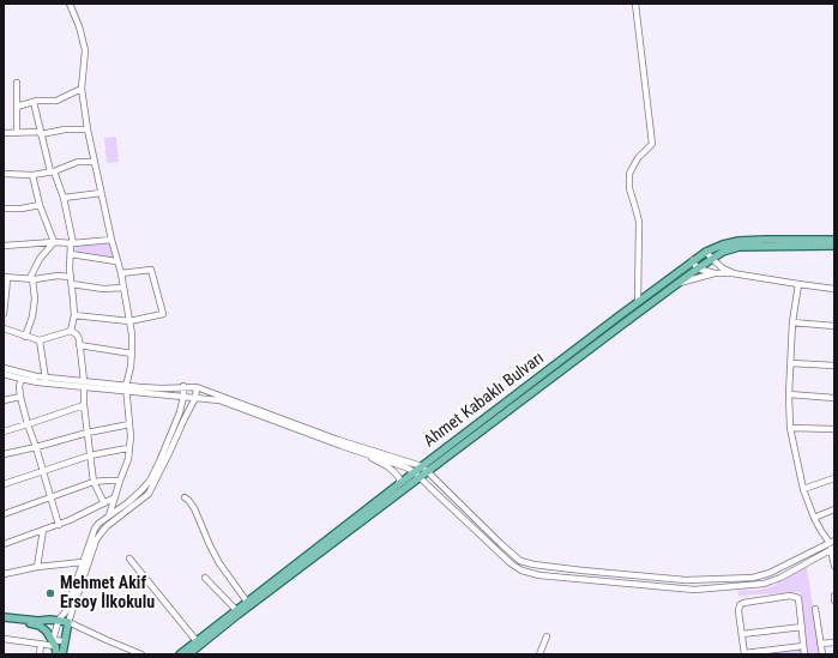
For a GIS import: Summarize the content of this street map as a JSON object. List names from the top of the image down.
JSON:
{
  "streets": {
    "main road": ["Ahmet Kabaklı Bulvarı"]
  },
  "places": ["Mehmet Akif Ersoy İlkokulu"]
}
